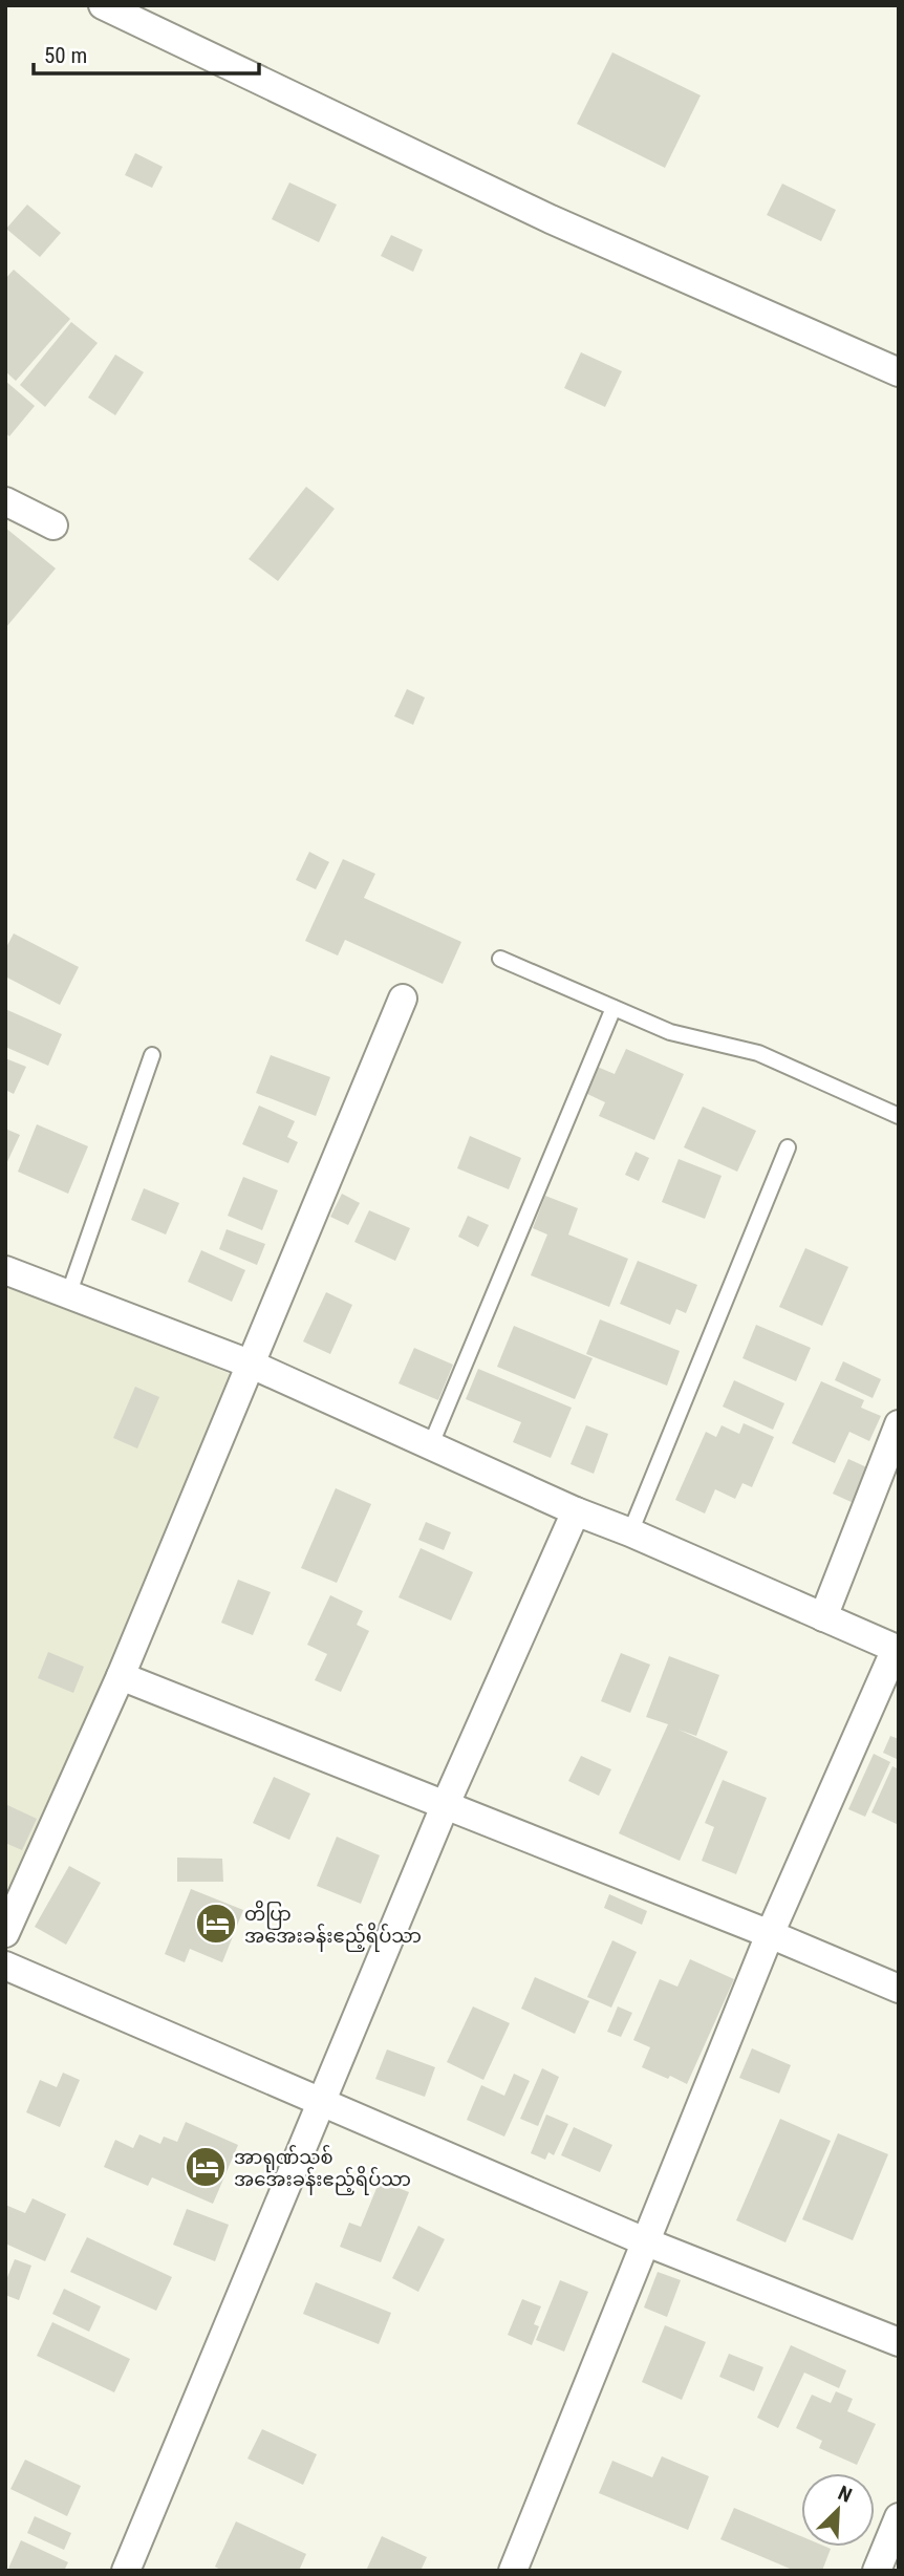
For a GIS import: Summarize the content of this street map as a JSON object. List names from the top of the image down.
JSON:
{
  "places": {
    "hotel": ["တိပြာ အအေးခန်းဧည့်ရိပ်သာ", "အာရုဏ်သစ် အအေးခန်းဧည့်ရိပ်သာ"]
  },
  "scale_bar": "50 m",
  "north": "top right"
}
